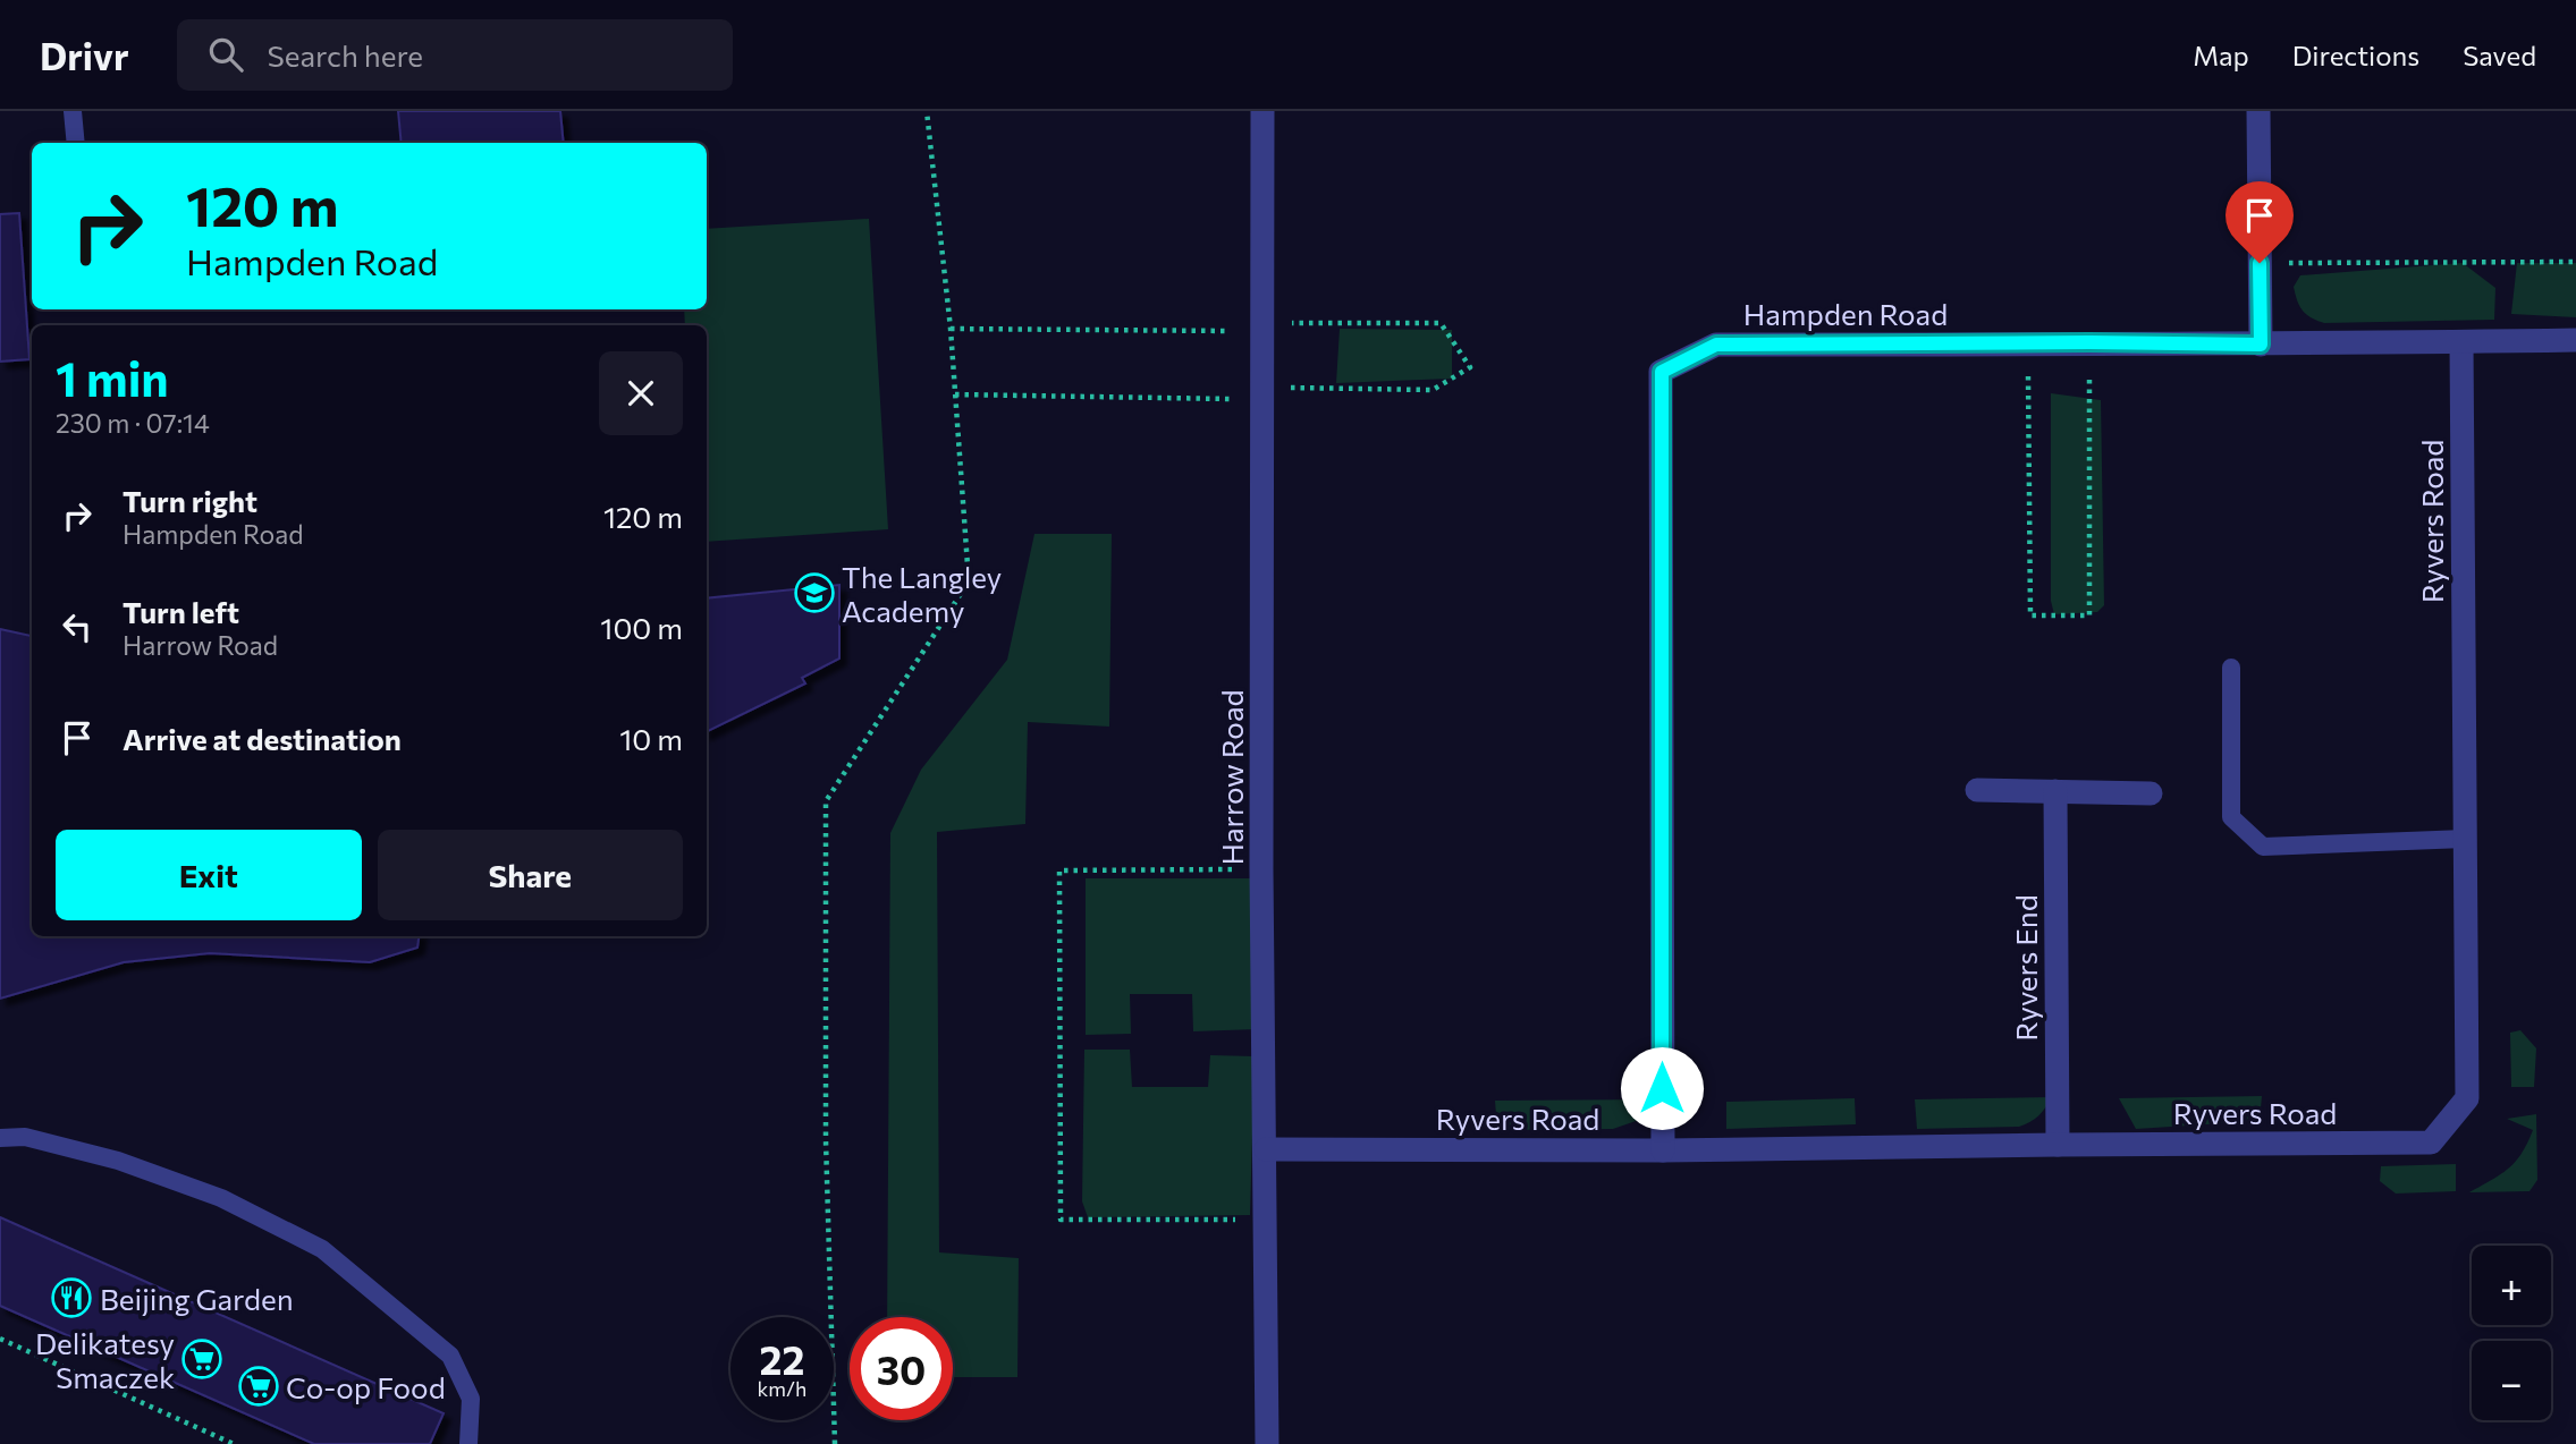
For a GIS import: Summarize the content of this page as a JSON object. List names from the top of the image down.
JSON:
{
  "streets": {
    "street": [
      "Hampden Road",
      "Ryvers Road",
      "Harrow Road",
      "Ryvers End"
    ]
  },
  "crossings": [
    ["Hampden Road", "Ryvers Road"],
    ["Ryvers Road", "Harrow Road"],
    ["Ryvers Road", "Ryvers End"]
  ],
  "places": {
    "school or university": ["The Langley Academy"],
    "restaurant": ["Beijing Garden"],
    "supermarket": ["Delikatesy Smaczek", "Co-op Food"]
  },
  "page": {
    "header": "Drivr",
    "search": "Search here",
    "nav": ["Map", "Directions", "Saved"],
    "turn": ["120 m", "Hampden Road"],
    "heading": ["1 min", "230 m · 07:14"],
    "list": [
      {
        "name": "Turn right",
        "note": "Hampden Road",
        "value": "120 m"
      },
      {
        "name": "Turn left",
        "note": "Harrow Road",
        "value": "100 m"
      },
      {
        "name": "Arrive at destination",
        "value": "10 m"
      }
    ],
    "buttons": ["Exit", "Share"],
    "map_buttons": ["+", "−"],
    "speed": "22 km/h",
    "limit": "30"
  }
}
